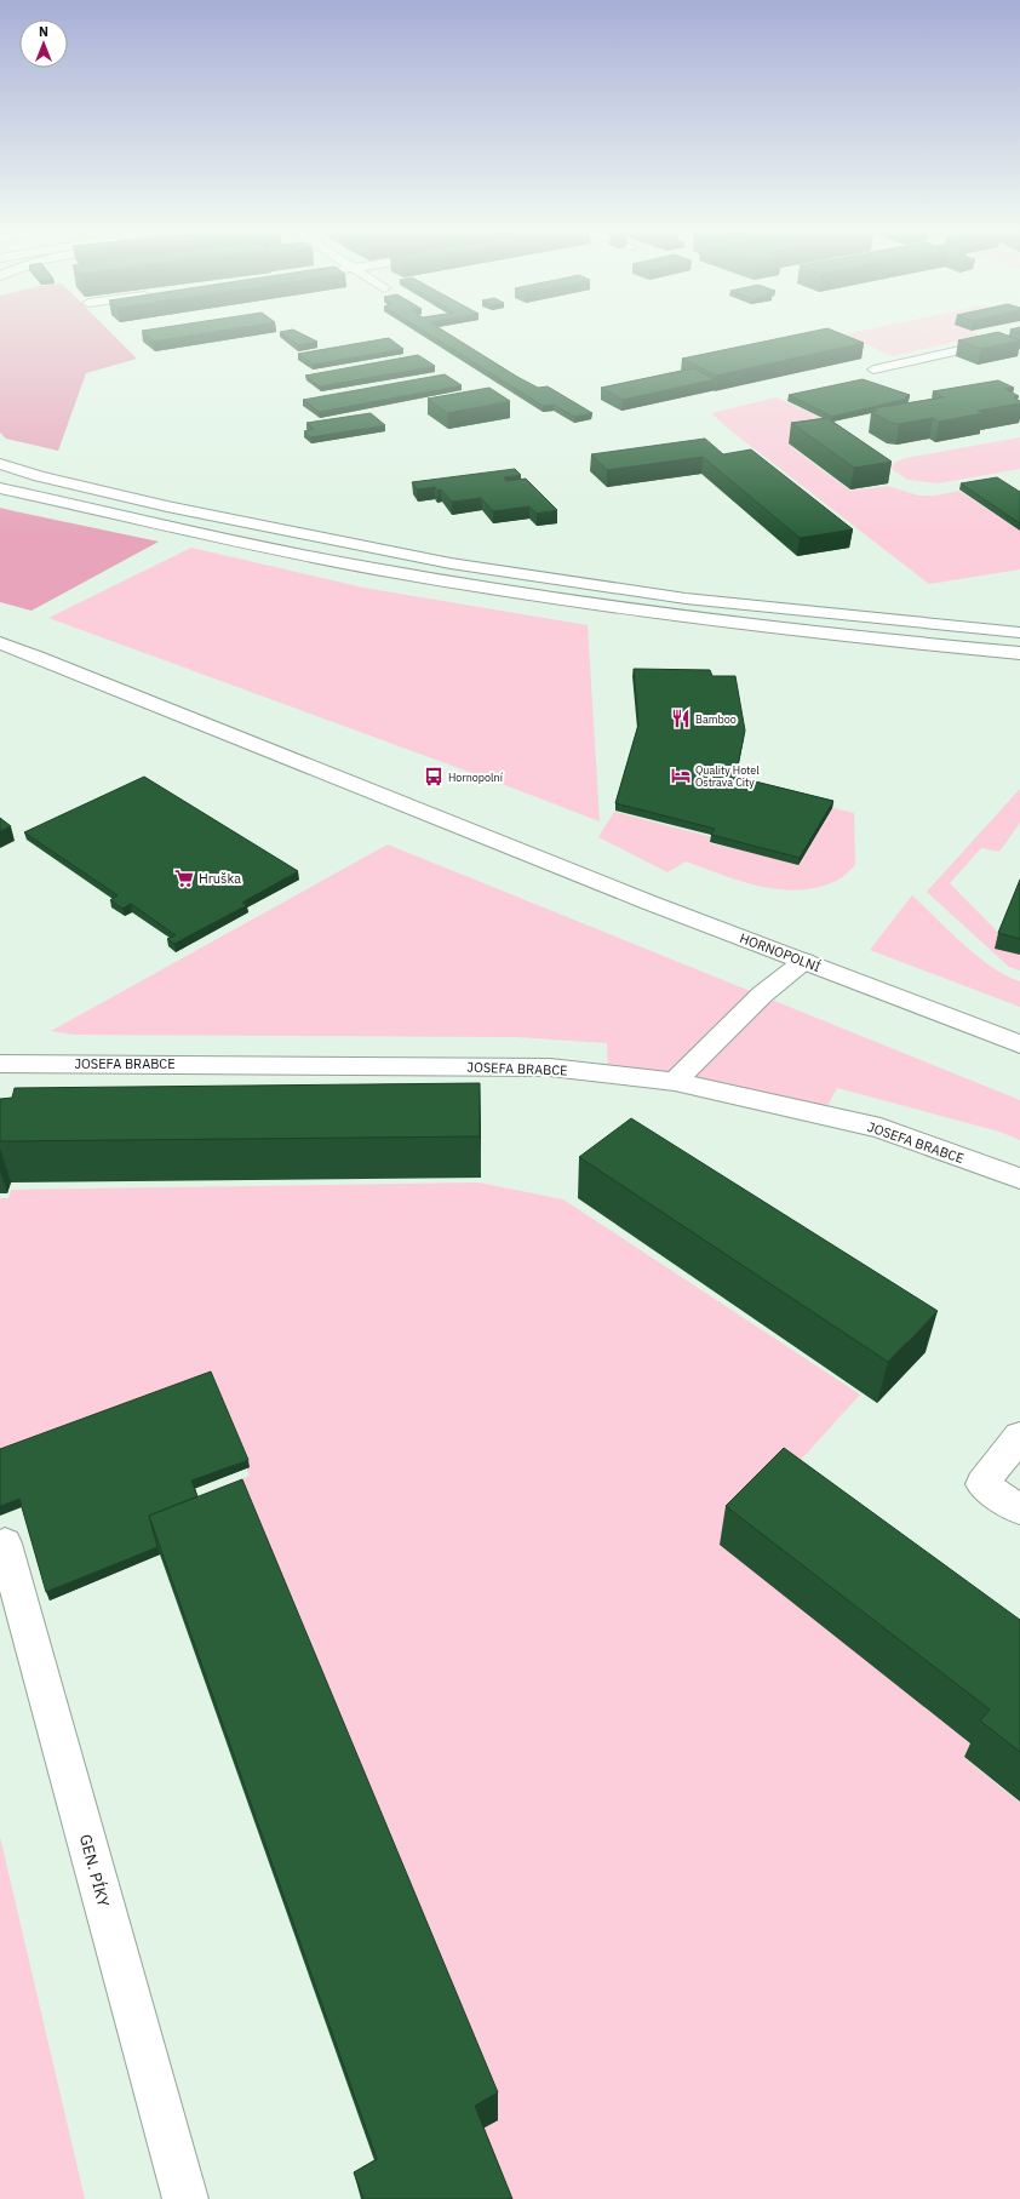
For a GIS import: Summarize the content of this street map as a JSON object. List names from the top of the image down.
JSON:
{
  "streets": {
    "main road": ["HORNOPOLNÍ", "JOSEFA BRABCE", "GEN. PÍKY"]
  },
  "places": {
    "restaurant": ["Bamboo"],
    "hotel": ["Quality Hotel Ostrava City"],
    "bus stop": ["Hornopolní"],
    "supermarket": ["Hruška"]
  },
  "north": "top"
}
